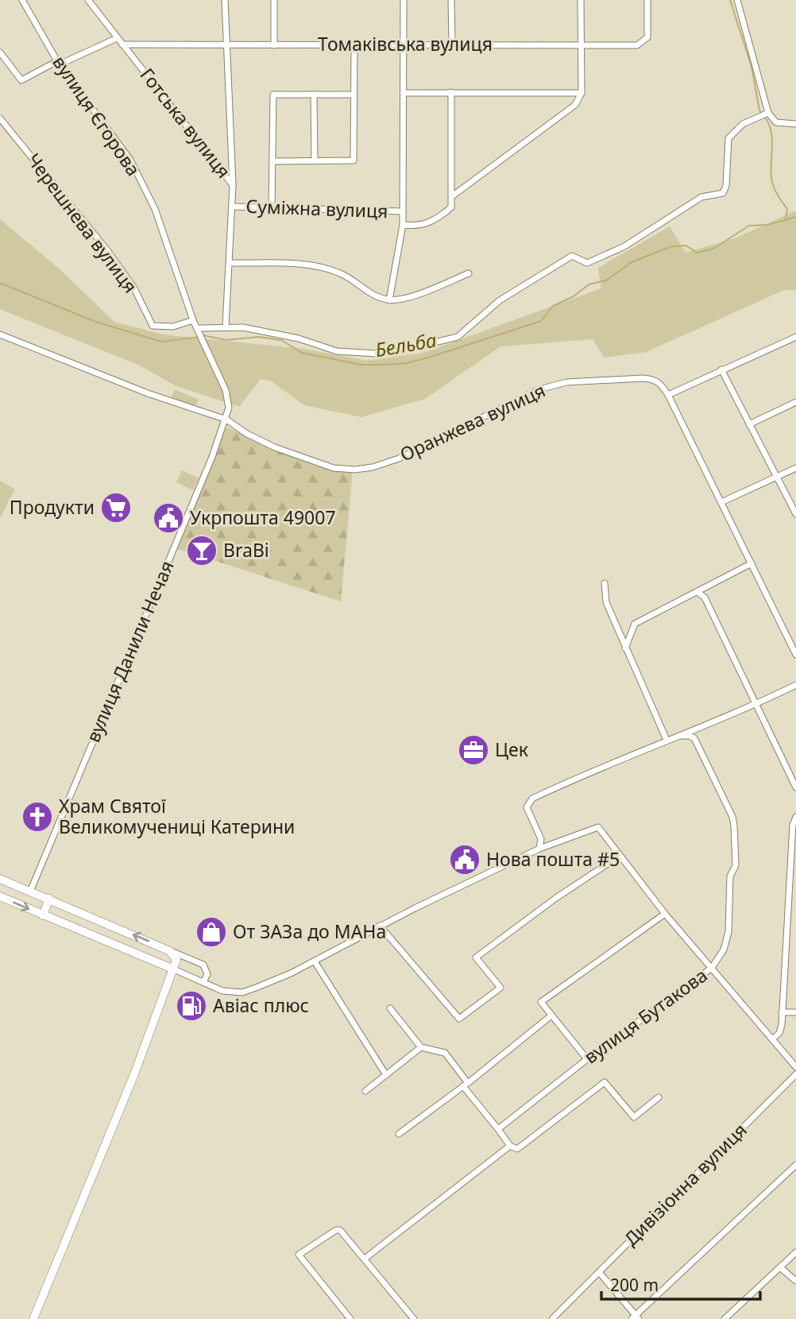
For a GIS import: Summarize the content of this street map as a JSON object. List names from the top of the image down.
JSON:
{
  "streets": {
    "street": [
      "Томаківська вулиця",
      "вулиця Єгорова",
      "Готська вулиця",
      "Суміжна вулиця",
      "Черешнева вулиця",
      "Оранжева вулиця",
      "вулиця Данили Нечая",
      "вулиця Бутакова",
      "Дивізіонна вулиця"
    ]
  },
  "crossings": [
    ["Томаківська вулиця", "Готська вулиця"],
    ["вулиця Єгорова", "Черешнева вулиця"],
    ["вулиця Єгорова", "Оранжева вулиця"],
    ["вулиця Єгорова", "вулиця Данили Нечая"],
    ["Готська вулиця", "Суміжна вулиця"],
    ["Оранжева вулиця", "вулиця Данили Нечая"]
  ],
  "water": ["Бельба"],
  "places": {
    "supermarket": ["Продукти"],
    "public building": ["Укрпошта 49007", "Нова пошта #5"],
    "bar": ["BraBi"],
    "office": ["Цек"],
    "church": ["Храм Святої Великомучениці Катерини"],
    "shop": ["От ЗАЗа до МАНа"],
    "fuel station": ["Авіас плюс"]
  },
  "scale_bar": "200 m"
}
